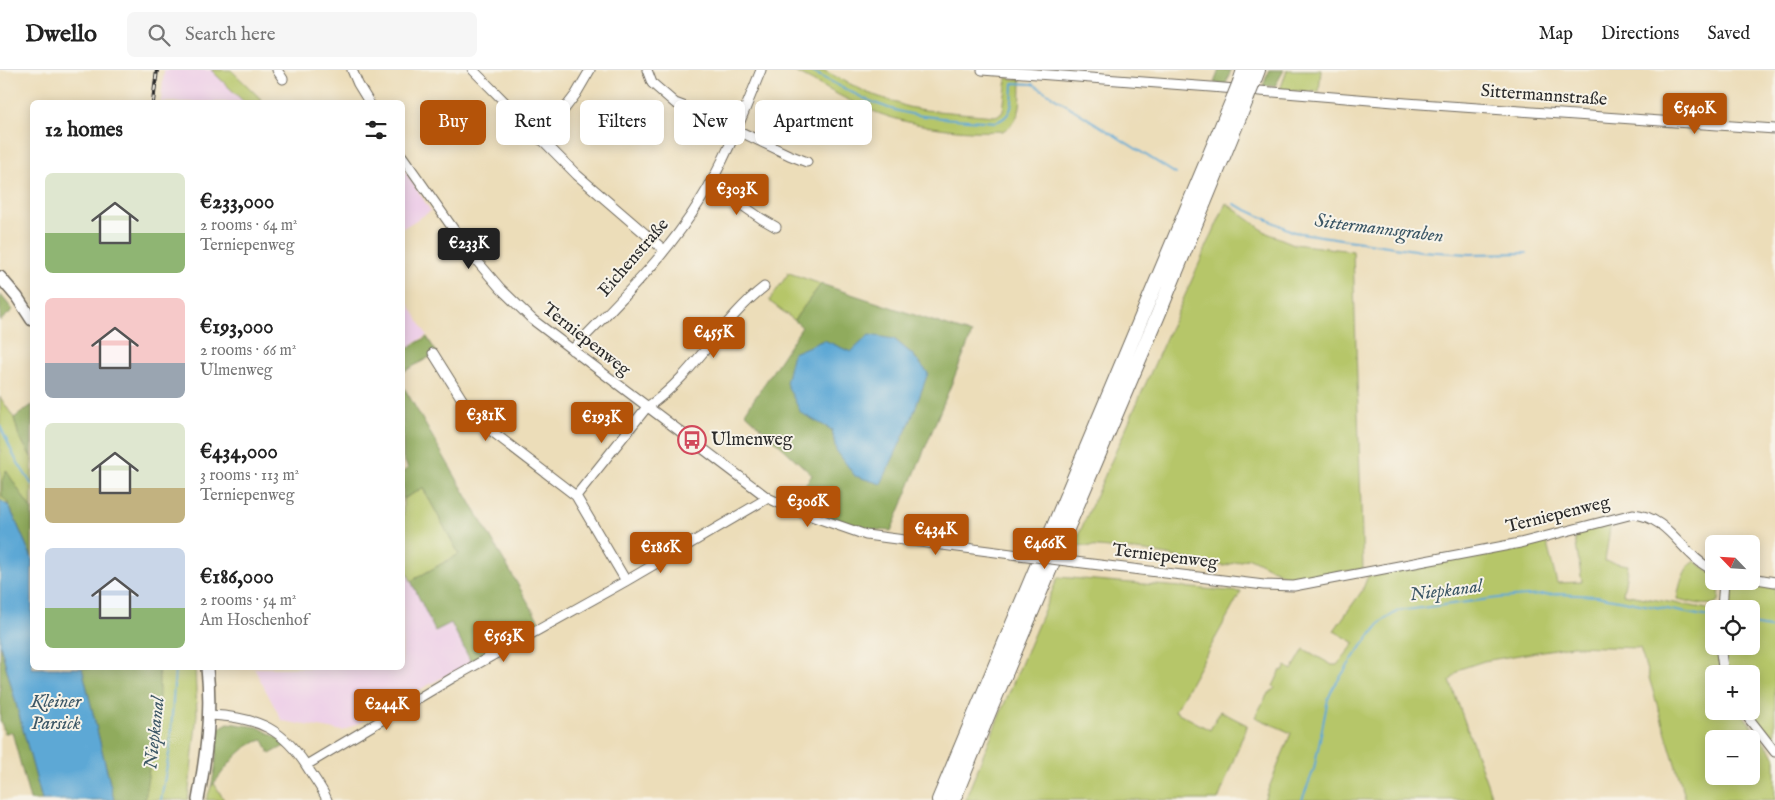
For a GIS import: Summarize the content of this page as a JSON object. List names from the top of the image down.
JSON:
{
  "streets": {
    "street": ["Sittermannstraße", "Eichenstraße", "Terniepenweg"]
  },
  "crossings": [
    ["Eichenstraße", "Terniepenweg"]
  ],
  "water": ["Sittermannsgraben", "Niepkanal", "Kleiner Parsick"],
  "places": {
    "bus stop": ["Ulmenweg"]
  },
  "north": "top left",
  "page": {
    "header": "Dwello",
    "search": "Search here",
    "nav": ["Map", "Directions", "Saved"],
    "price": [
      "€540K",
      "€303K",
      "€233K",
      "€455K",
      "€381K",
      "€193K",
      "€306K",
      "€434K",
      "€466K",
      "€186K",
      "€563K",
      "€244K"
    ],
    "chip": [
      "Buy",
      "Rent",
      "Filters",
      "New",
      "Apartment"
    ],
    "heading": "12 homes",
    "list": [
      {
        "name": "€233,000",
        "note": "2 rooms · 64 m² · Terniepenweg"
      },
      {
        "name": "€193,000",
        "note": "2 rooms · 66 m² · Ulmenweg"
      },
      {
        "name": "€434,000",
        "note": "3 rooms · 113 m² · Terniepenweg"
      },
      {
        "name": "€186,000",
        "note": "2 rooms · 54 m² · Am Hoschenhof"
      }
    ],
    "map_buttons": ["+", "−"]
  }
}
